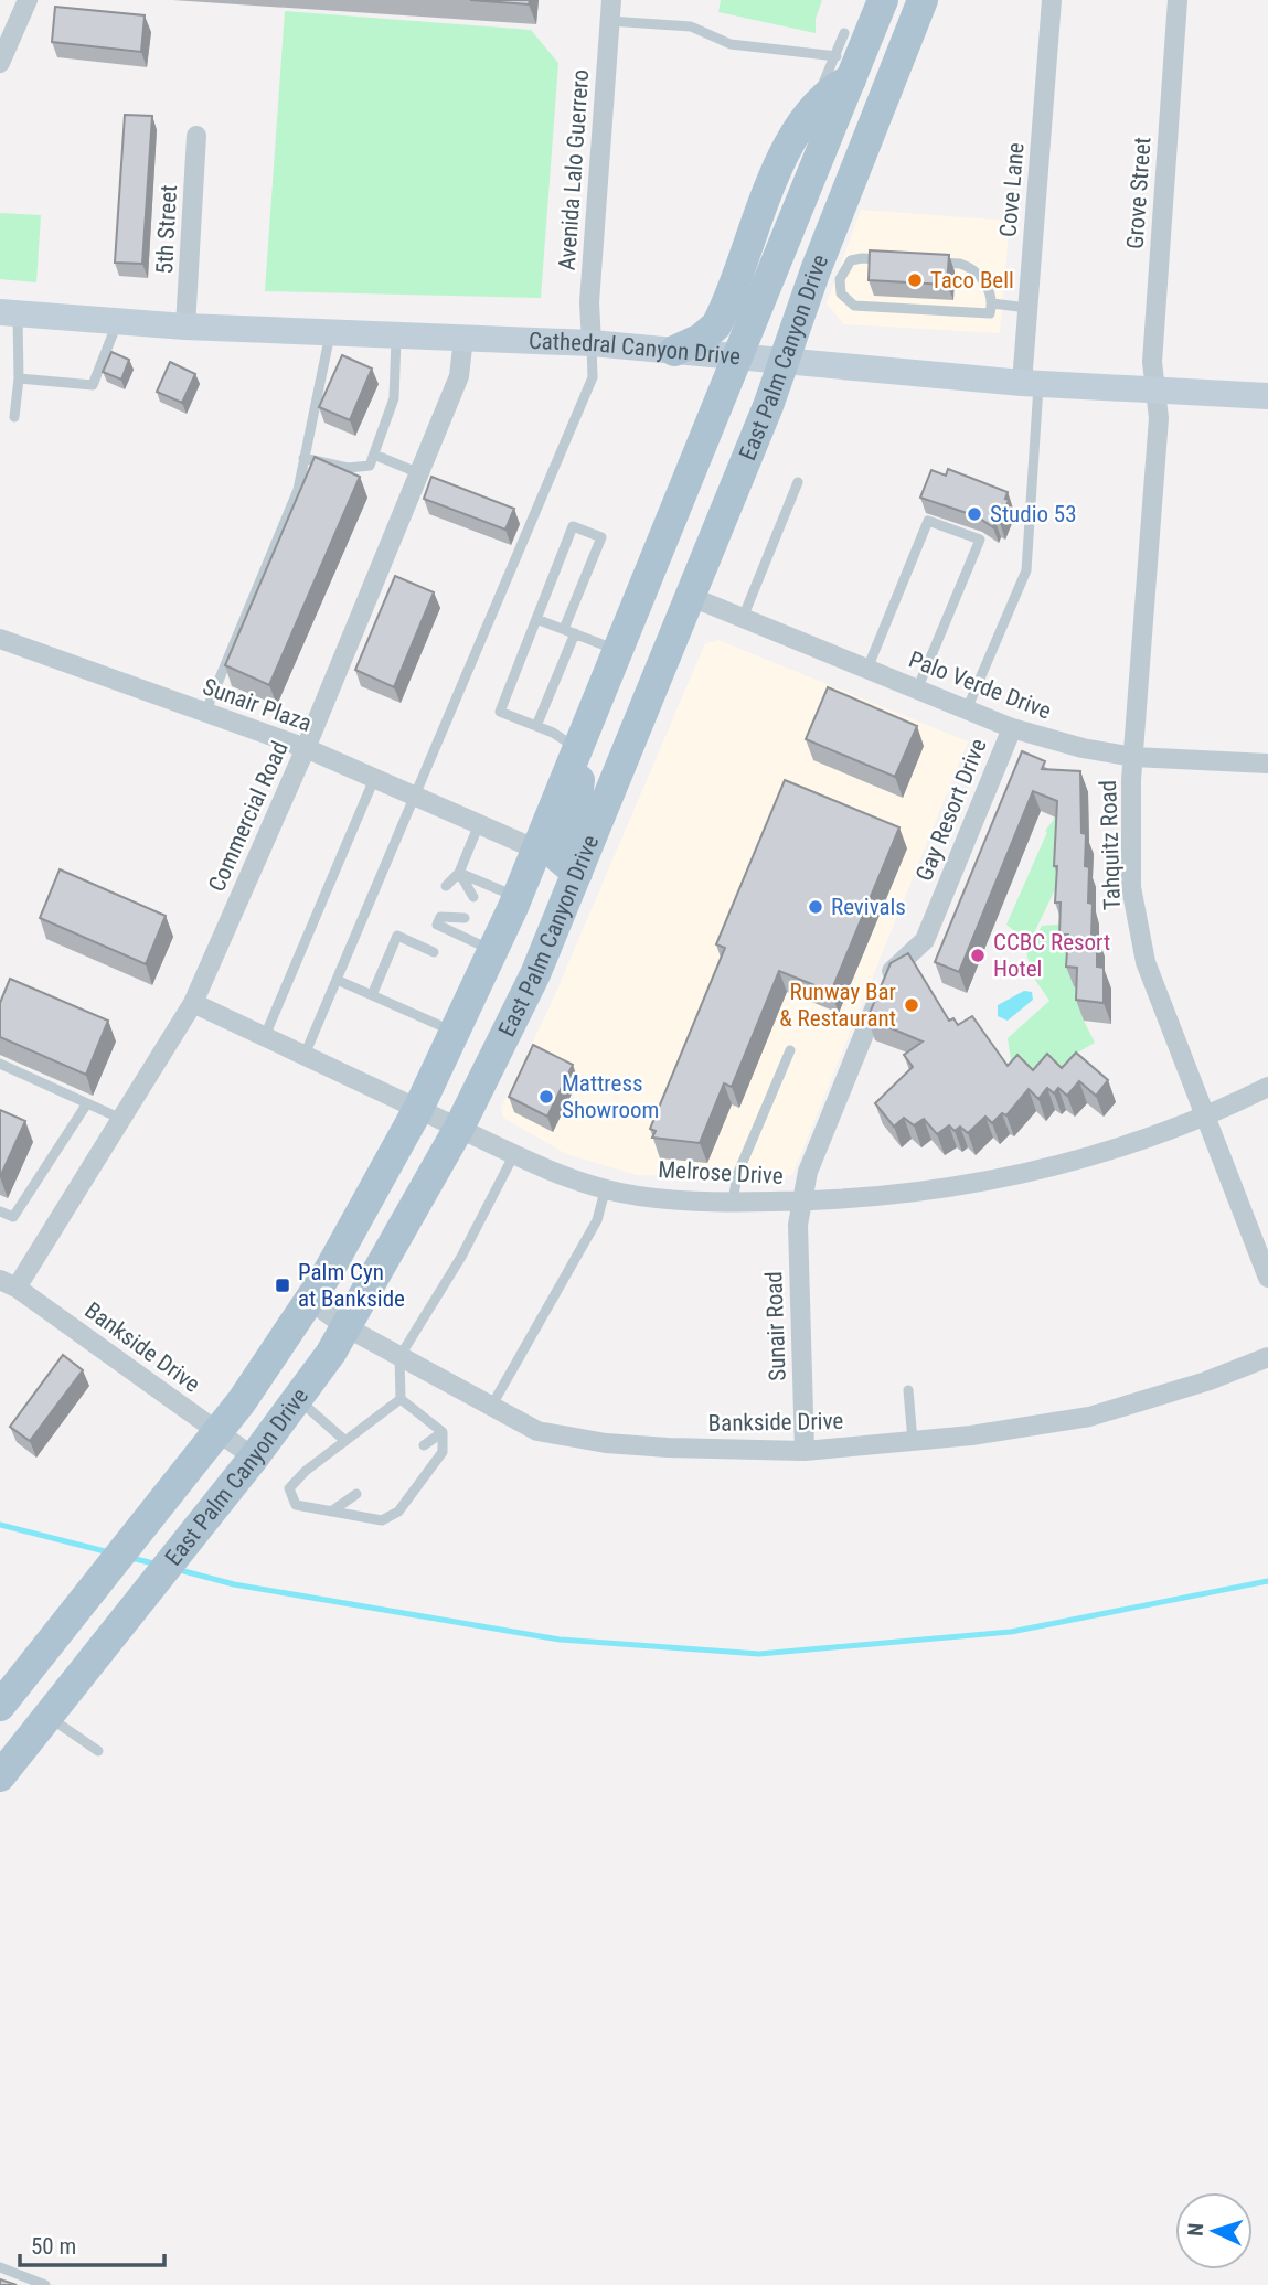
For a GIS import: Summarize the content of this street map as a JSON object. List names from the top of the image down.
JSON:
{
  "streets": {
    "main road": ["East Palm Canyon Drive"],
    "street": [
      "Avenida Lalo Guerrero",
      "Cove Lane",
      "Grove Street",
      "5th Street",
      "Cathedral Canyon Drive",
      "Palo Verde Drive",
      "Sunair Plaza",
      "Gay Resort Drive",
      "Commercial Road",
      "Tahquitz Road",
      "Melrose Drive",
      "Sunair Road",
      "Bankside Drive"
    ]
  },
  "crossings": [
    ["Avenida Lalo Guerrero", "Cathedral Canyon Drive"],
    ["Cove Lane", "Cathedral Canyon Drive"],
    ["Grove Street", "Cathedral Canyon Drive"],
    ["Grove Street", "Tahquitz Road"],
    ["5th Street", "Cathedral Canyon Drive"],
    ["Cathedral Canyon Drive", "East Palm Canyon Drive"],
    ["Cathedral Canyon Drive", "Commercial Road"],
    ["Cathedral Canyon Drive", "Tahquitz Road"],
    ["East Palm Canyon Drive", "Palo Verde Drive"],
    ["East Palm Canyon Drive", "Sunair Plaza"],
    ["East Palm Canyon Drive", "Melrose Drive"],
    ["East Palm Canyon Drive", "Bankside Drive"],
    ["Palo Verde Drive", "Gay Resort Drive"],
    ["Palo Verde Drive", "Tahquitz Road"],
    ["Sunair Plaza", "Commercial Road"],
    ["Gay Resort Drive", "Melrose Drive"],
    ["Gay Resort Drive", "Sunair Road"],
    ["Commercial Road", "Melrose Drive"],
    ["Commercial Road", "Bankside Drive"],
    ["Tahquitz Road", "Melrose Drive"],
    ["Melrose Drive", "Sunair Road"],
    ["Sunair Road", "Bankside Drive"]
  ],
  "places": {
    "other": [
      "Taco Bell",
      "Studio 53",
      "Revivals",
      "CCBC Resort Hotel",
      "Runway Bar & Restaurant",
      "Mattress Showroom"
    ],
    "transit": ["Palm Cyn at Bankside"]
  },
  "scale_bar": "50 m",
  "north": "left"
}
